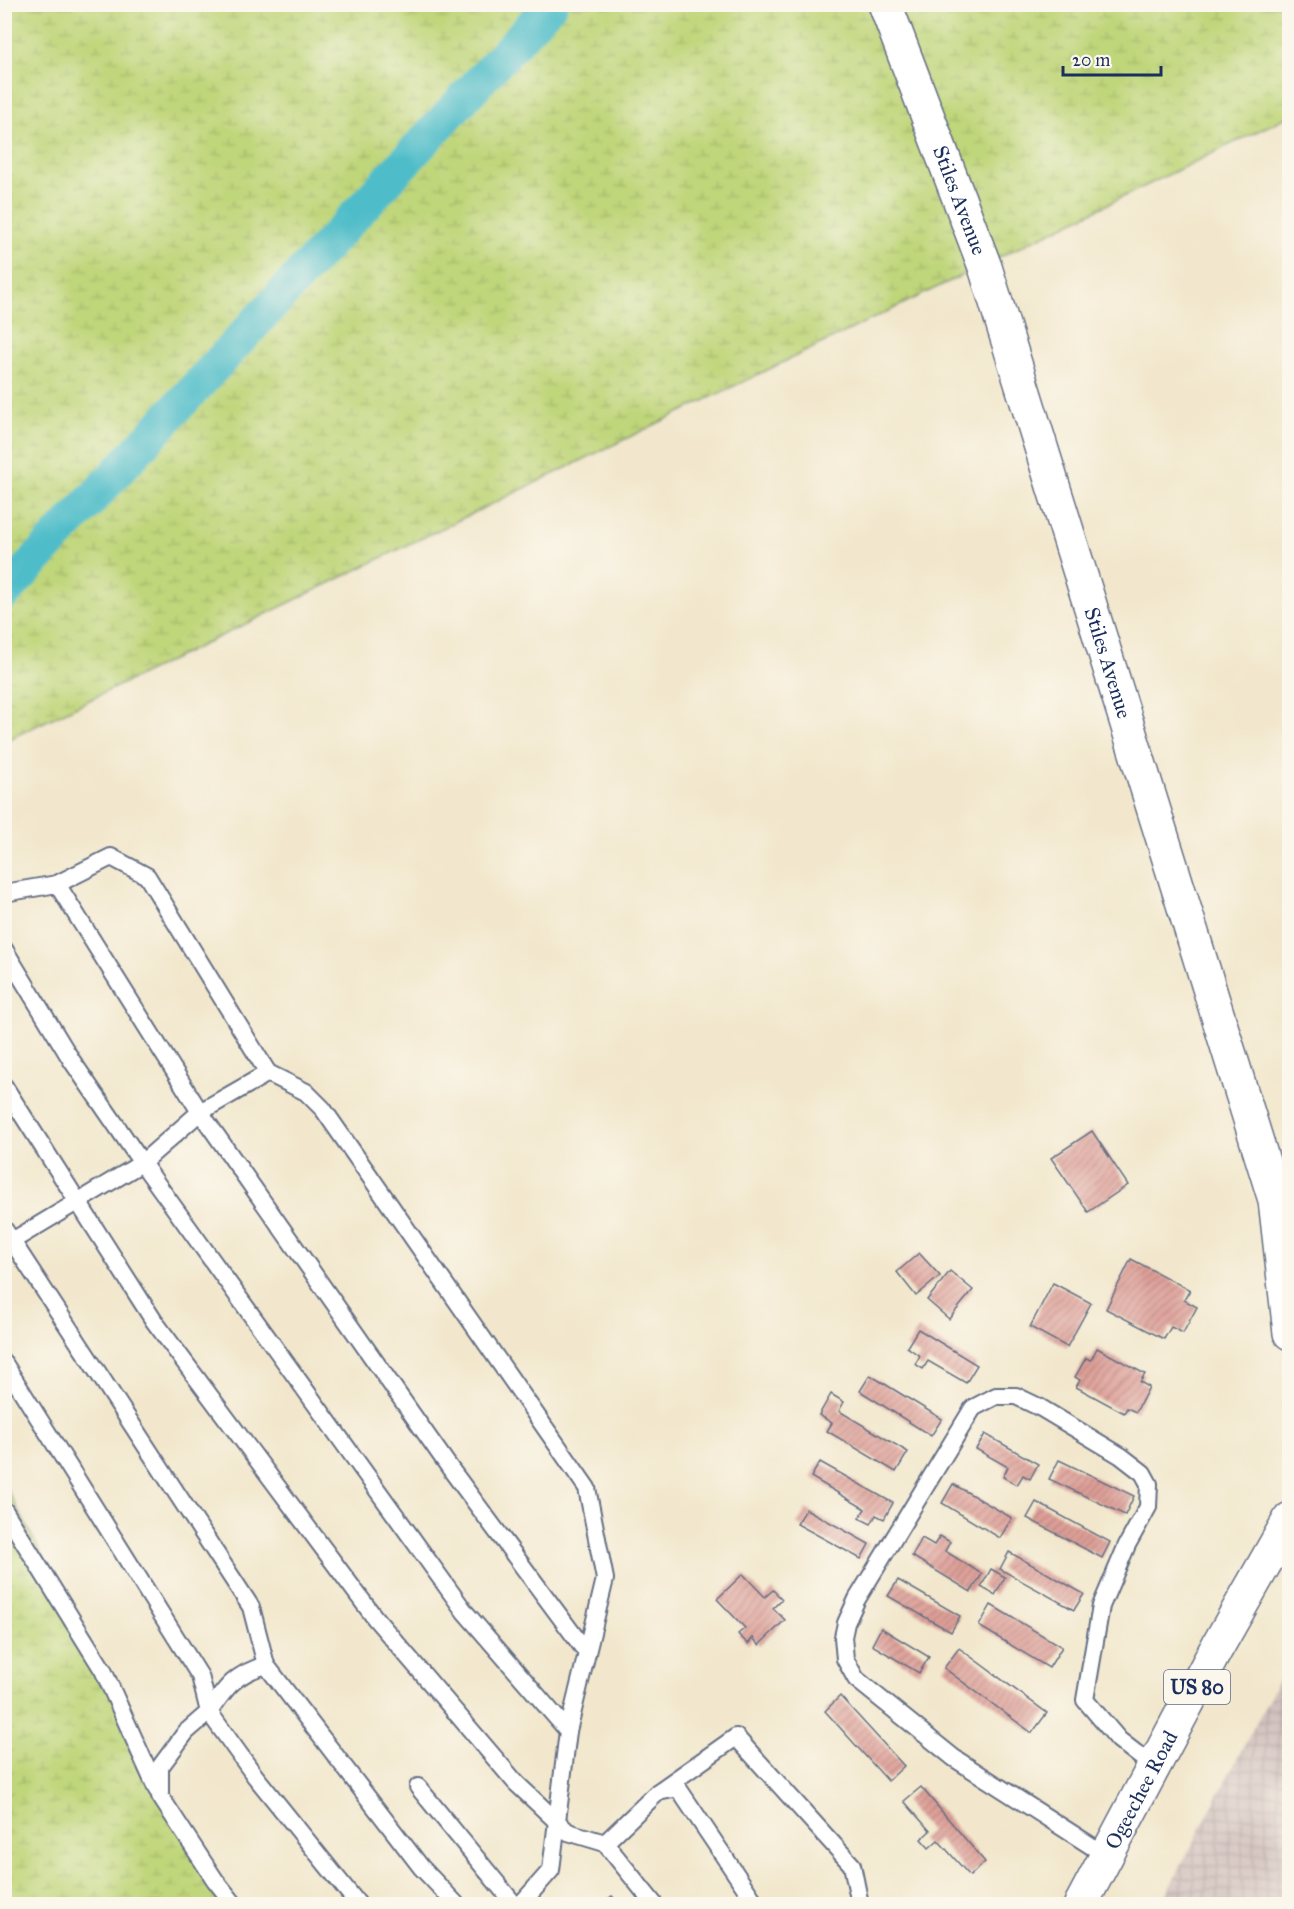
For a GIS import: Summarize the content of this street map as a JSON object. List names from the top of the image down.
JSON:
{
  "streets": {
    "street": ["Stiles Avenue", "US 80", "Ogeechee Road"]
  },
  "scale_bar": "20 m"
}
